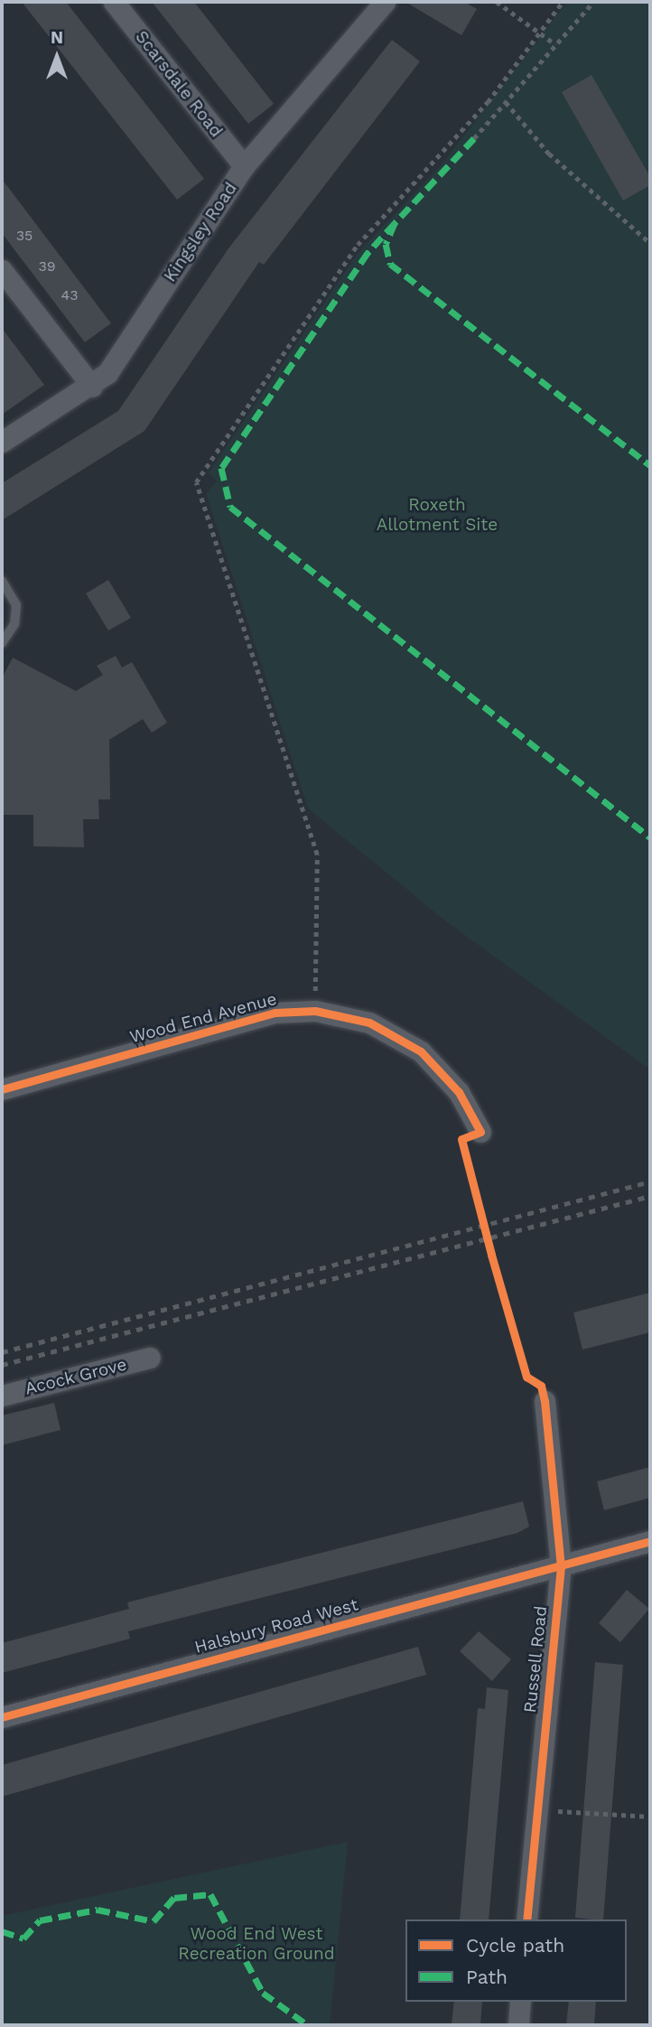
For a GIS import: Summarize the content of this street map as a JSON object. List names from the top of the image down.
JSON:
{
  "streets": {
    "street": [
      "Scarsdale Road",
      "Kingsley Road",
      "Wood End Avenue",
      "Acock Grove",
      "Halsbury Road West",
      "Russell Road"
    ]
  },
  "crossings": [
    ["Scarsdale Road", "Kingsley Road"],
    ["Halsbury Road West", "Russell Road"]
  ],
  "parks": ["Roxeth Allotment Site", "Wood End West Recreation Ground"],
  "house_numbers": ["35", "39", "43"],
  "legend": ["Cycle path", "Path"],
  "north": "top"
}
